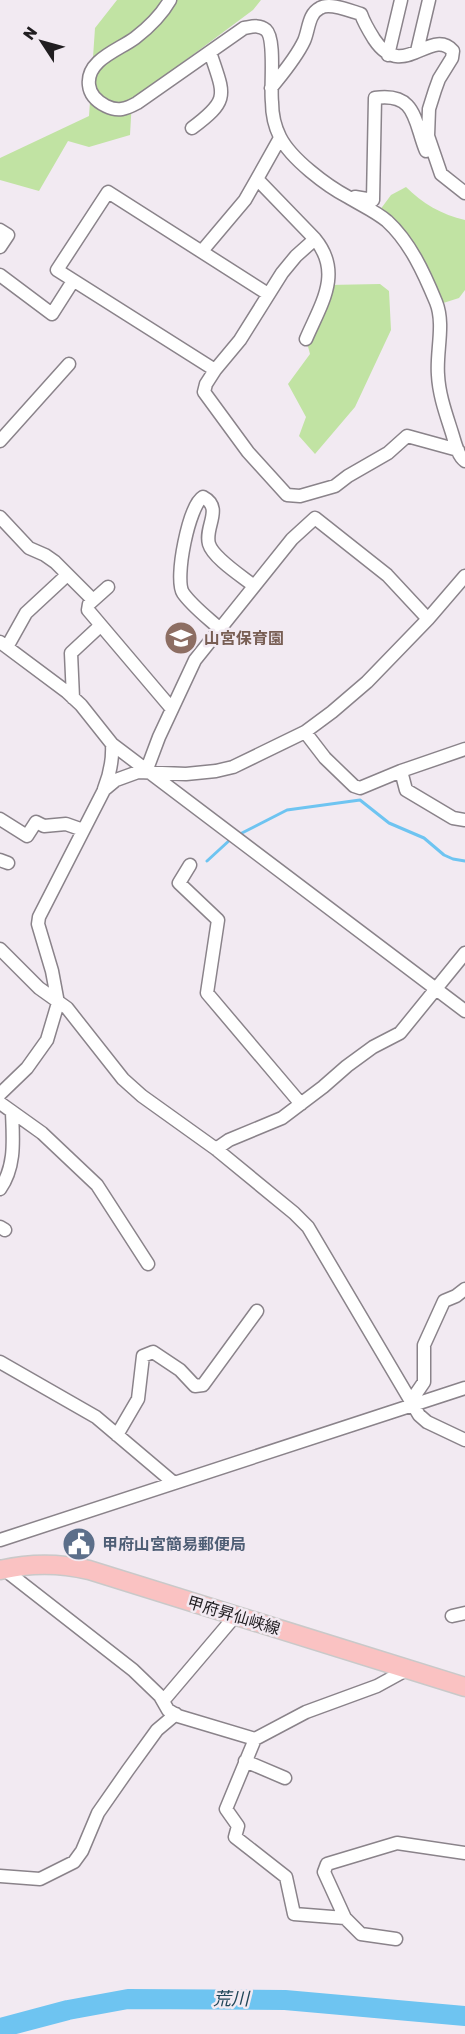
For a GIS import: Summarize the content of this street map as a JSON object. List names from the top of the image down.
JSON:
{
  "streets": {
    "main road": ["甲府昇仙峡線"]
  },
  "water": ["荒川"],
  "places": {
    "school or university": ["山宮保育園"],
    "public building": ["甲府山宮簡易郵便局"]
  },
  "north": "top left"
}
